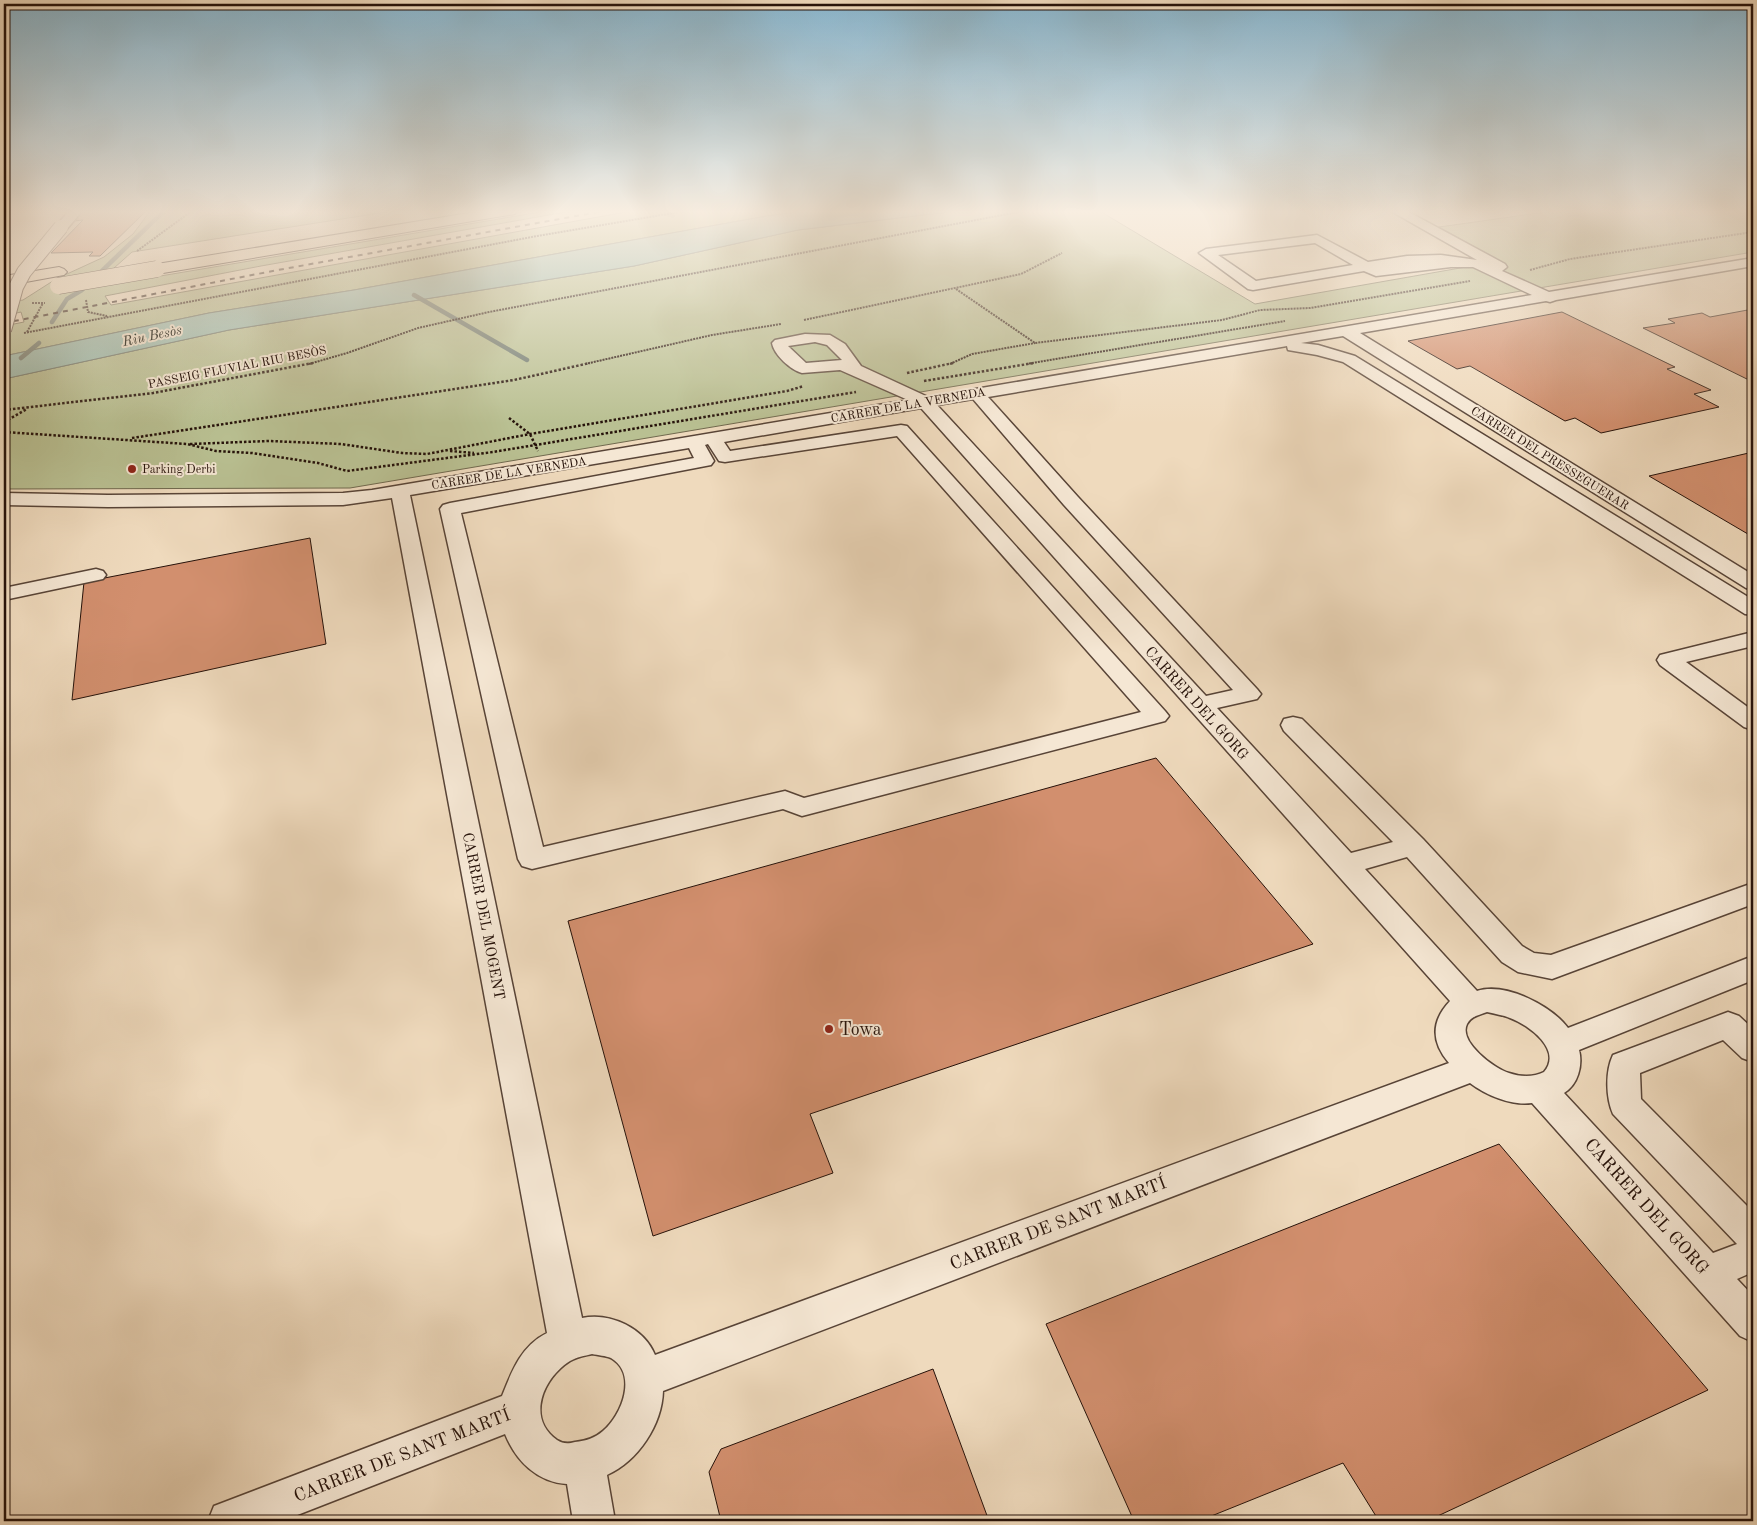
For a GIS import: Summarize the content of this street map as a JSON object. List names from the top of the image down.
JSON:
{
  "streets": {
    "street": [
      "CARRER DE LA VERNEDA",
      "CARRER DEL PRESSEGUERAR",
      "CARRER DEL GORG",
      "CARRER DEL MOGENT",
      "CARRER DE SANT MARTÍ"
    ],
    "path": ["PASSEIG FLUVIAL RIU BESÒS"]
  },
  "crossings": [
    ["CARRER DE LA VERNEDA", "CARRER DEL PRESSEGUERAR"],
    ["CARRER DE LA VERNEDA", "CARRER DEL GORG"],
    ["CARRER DE LA VERNEDA", "CARRER DEL MOGENT"],
    ["CARRER DEL GORG", "CARRER DE SANT MARTÍ"],
    ["CARRER DEL MOGENT", "CARRER DE SANT MARTÍ"]
  ],
  "water": ["Riu Besòs"],
  "places": ["Parking Derbi", "Towa"]
}
